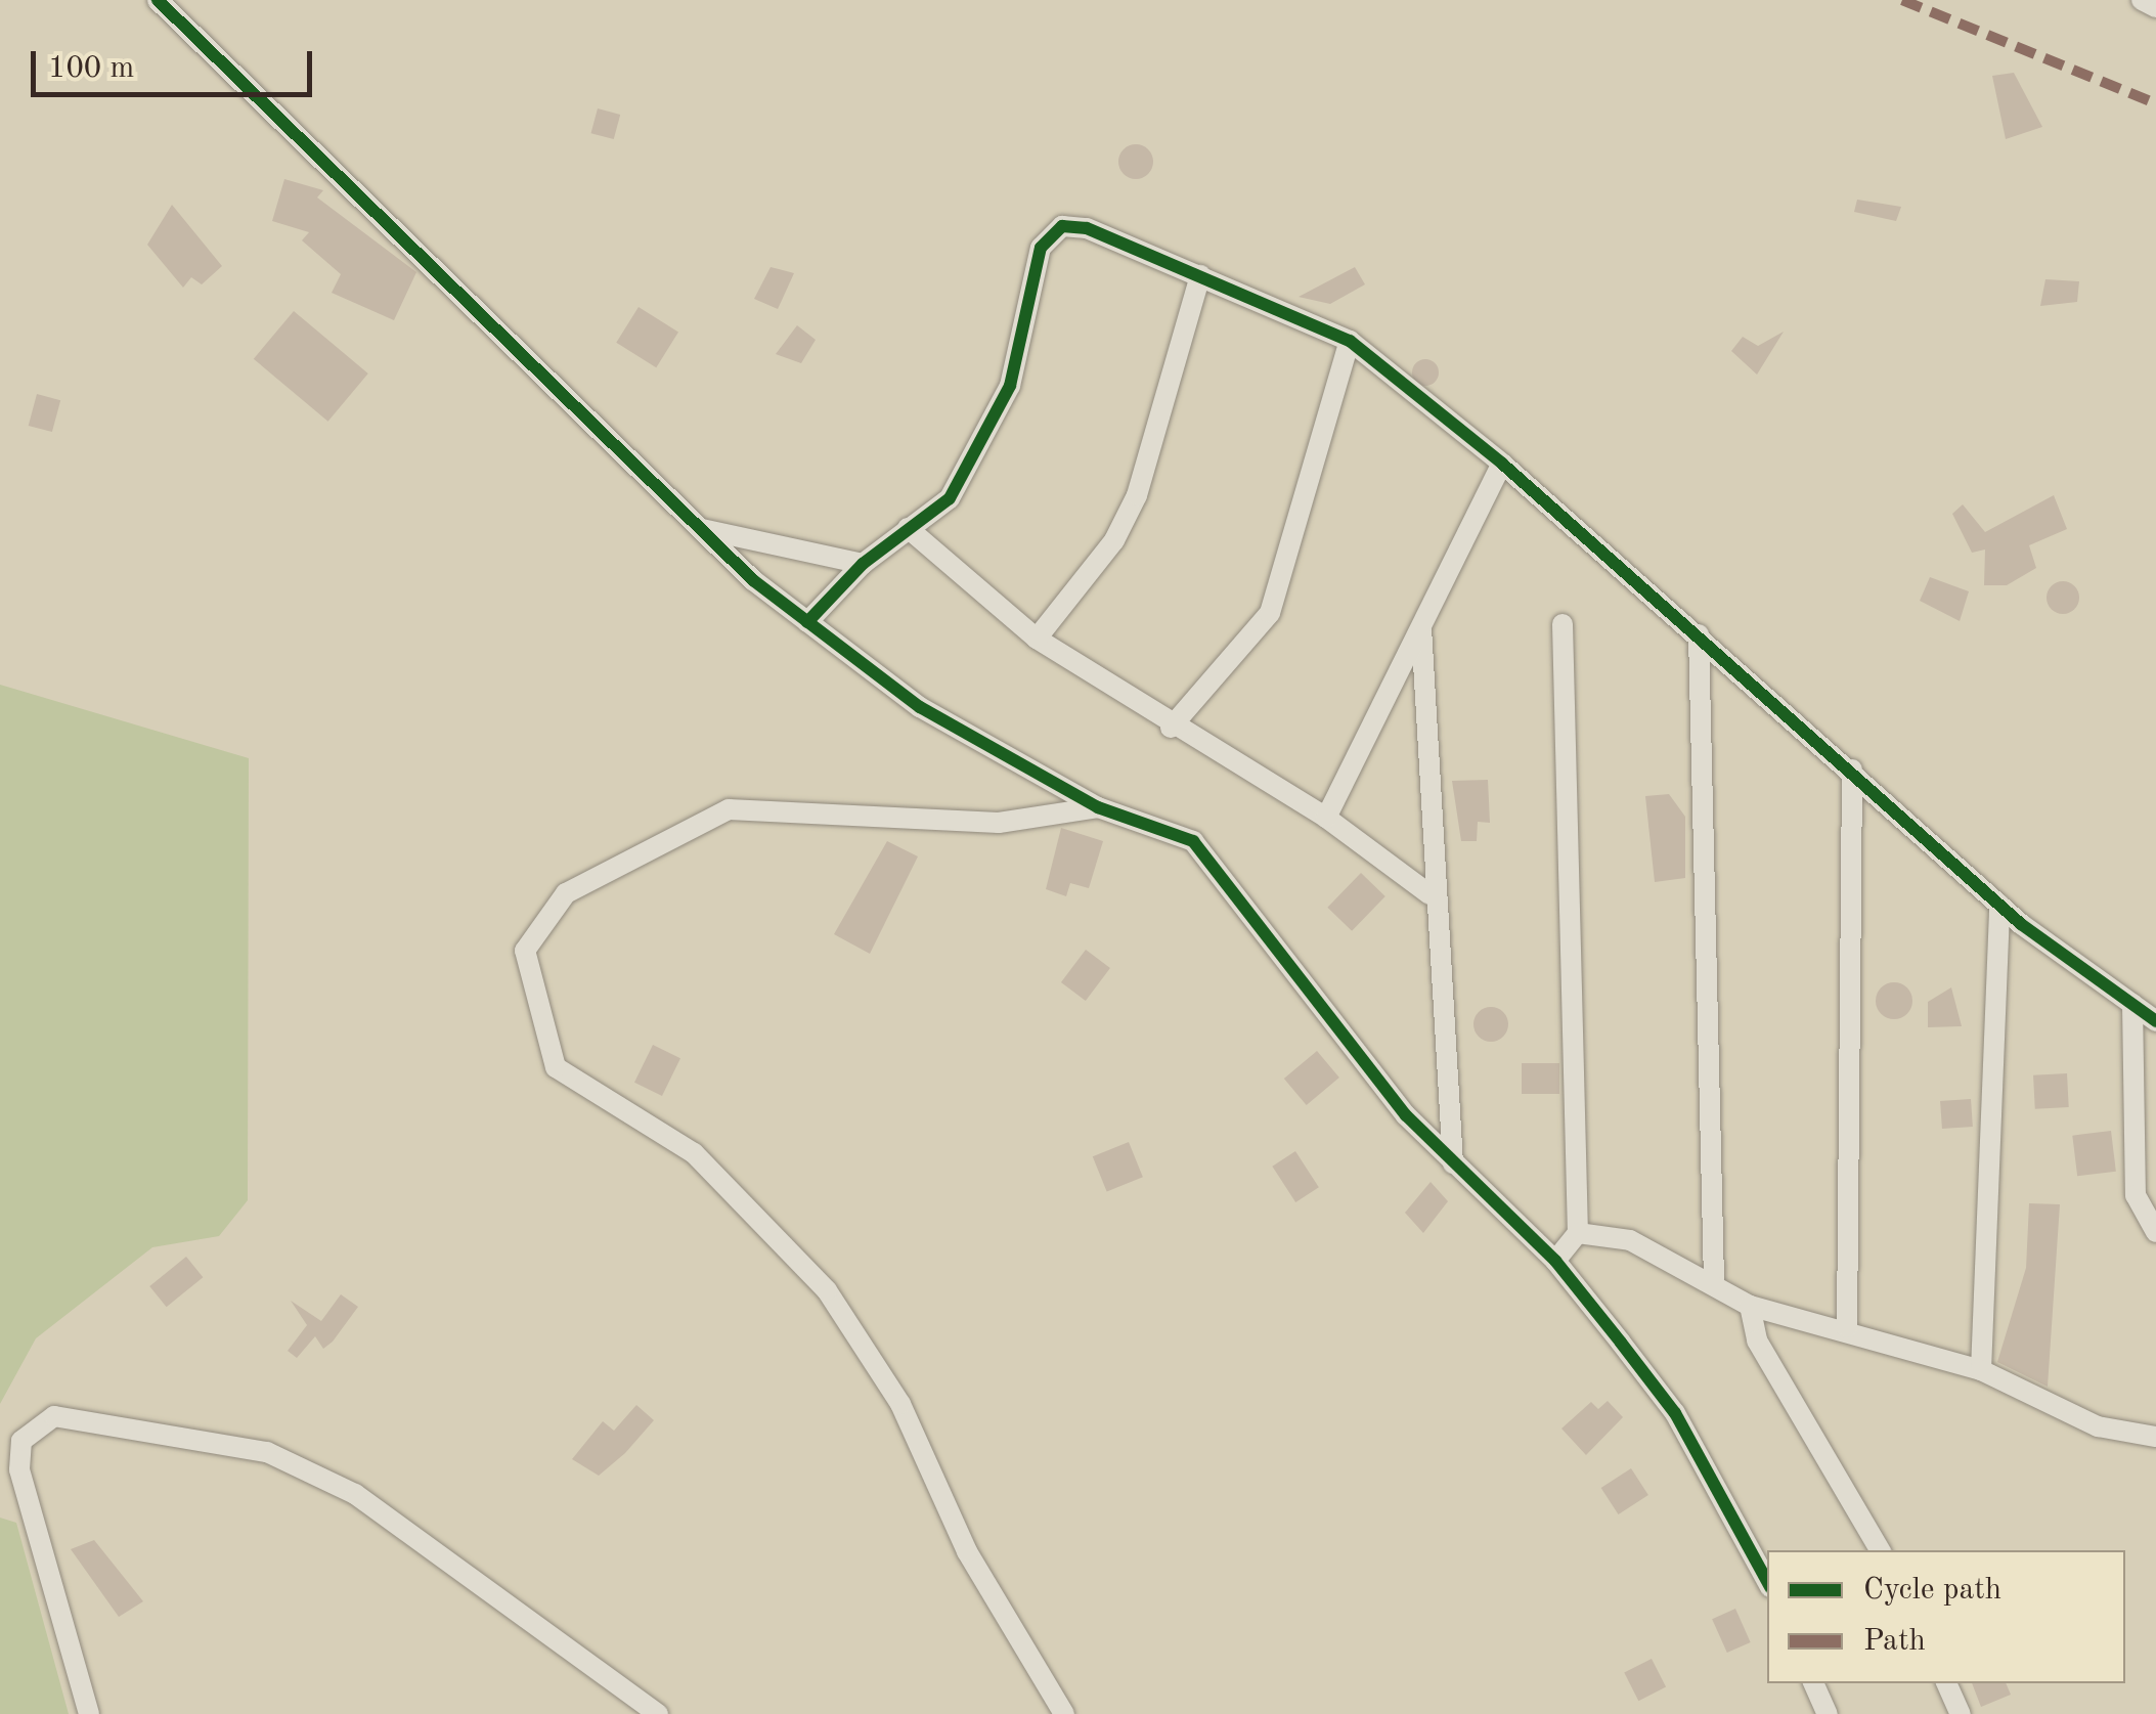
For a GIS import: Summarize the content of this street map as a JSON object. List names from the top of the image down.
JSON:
{
  "legend": ["Cycle path", "Path"],
  "scale_bar": "100 m"
}
